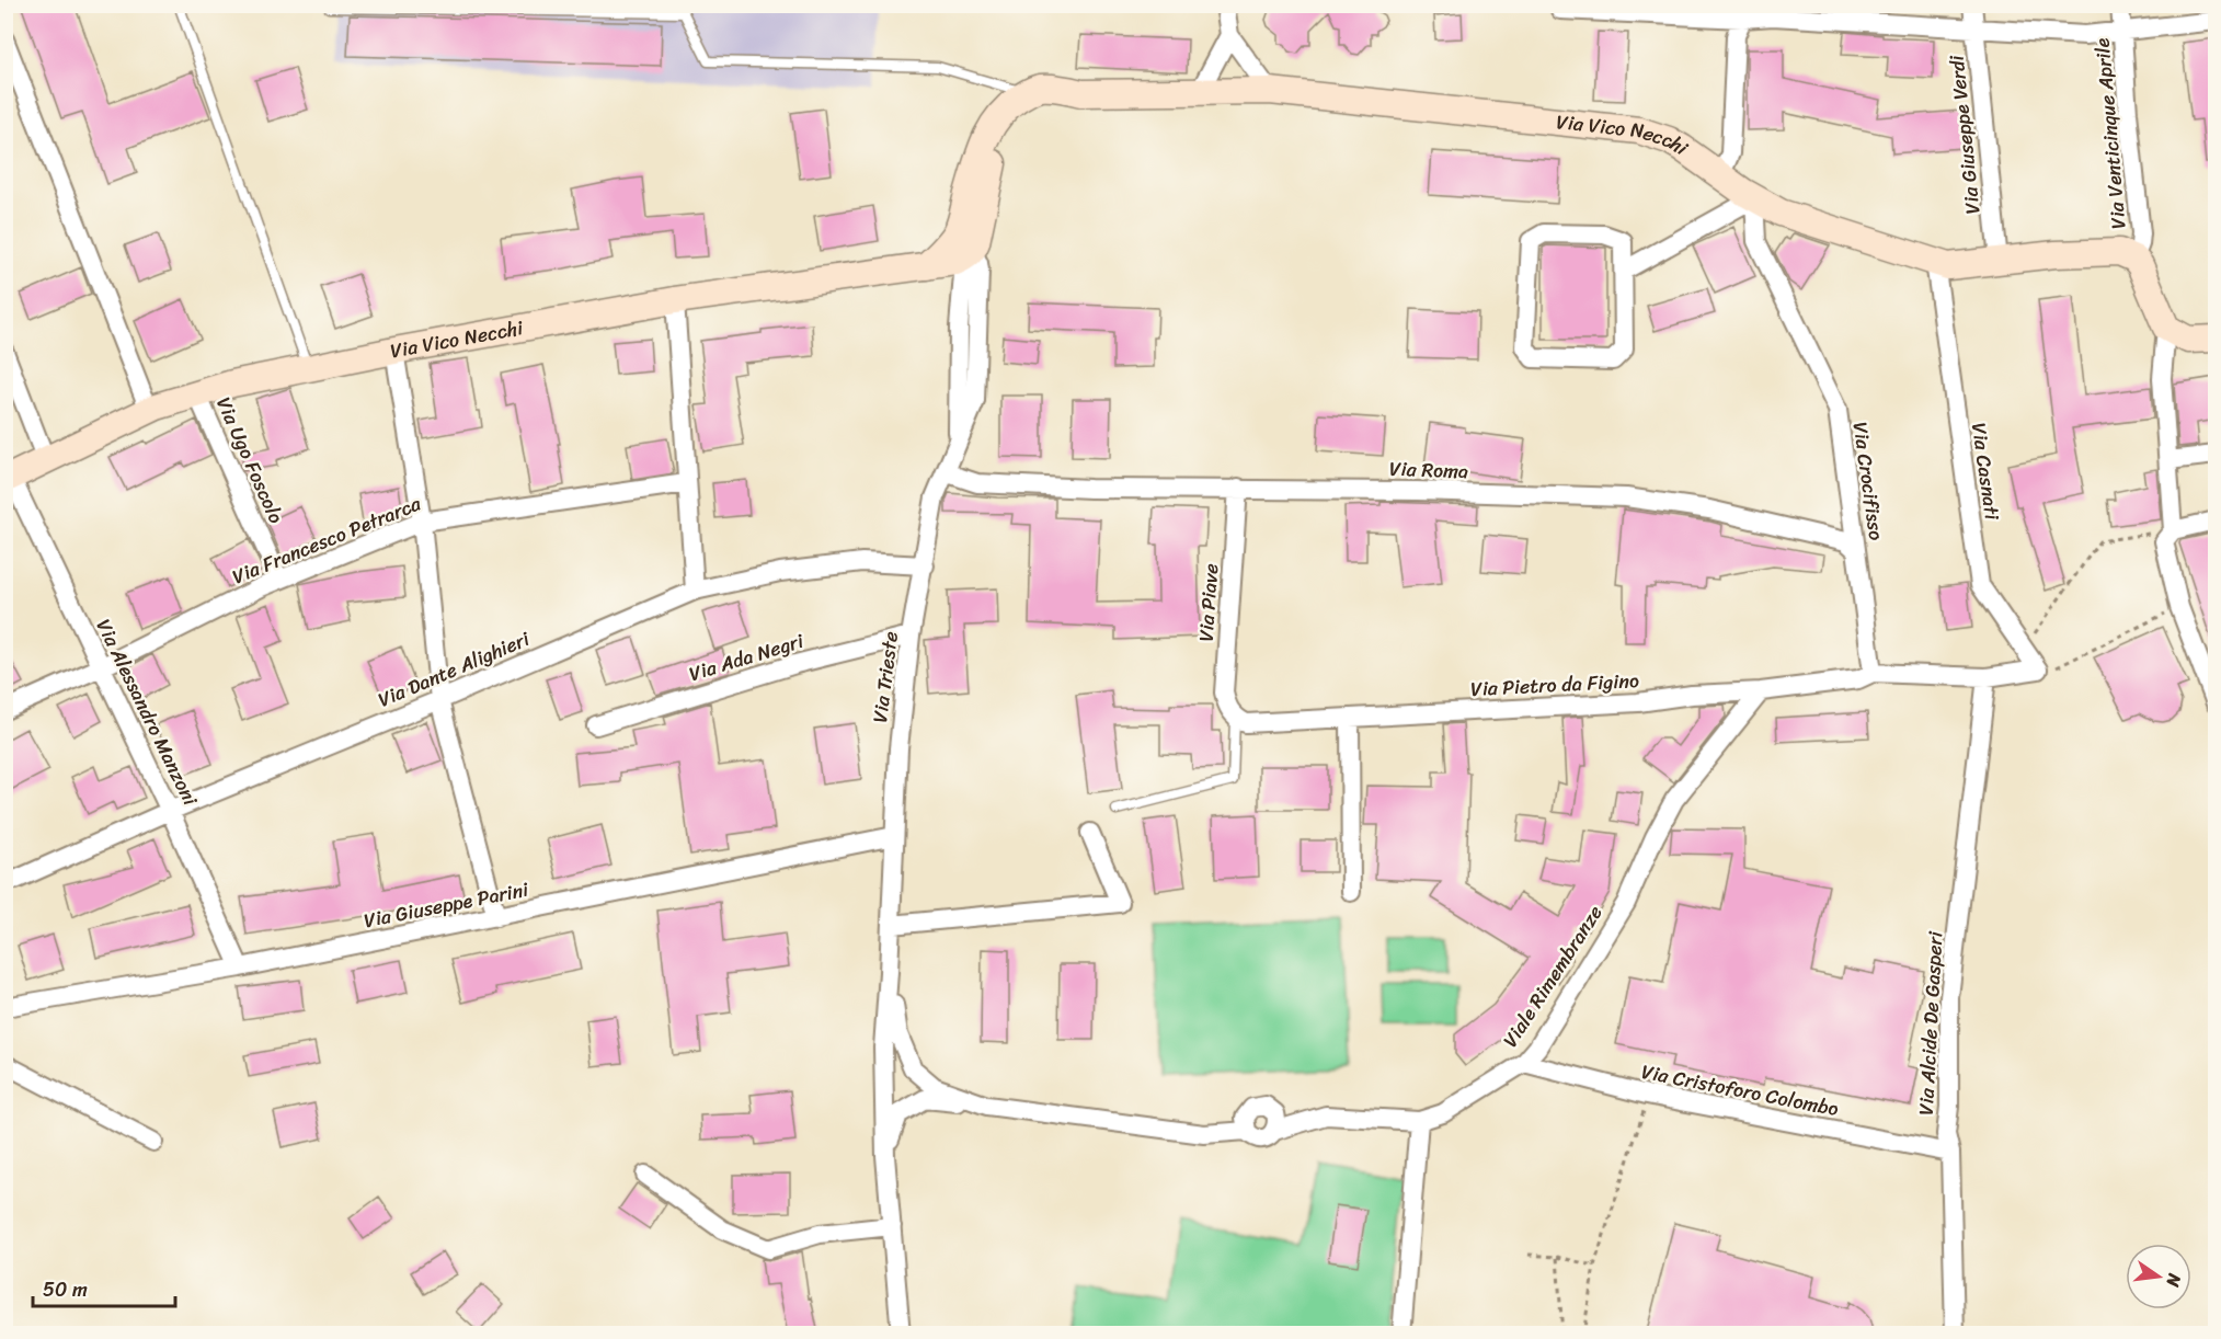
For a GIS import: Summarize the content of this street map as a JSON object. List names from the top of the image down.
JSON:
{
  "streets": {
    "street": [
      "Via Venticinque Aprile",
      "Via Giuseppe Verdi",
      "Via Vico Necchi",
      "Via Ugo Foscolo",
      "Via Roma",
      "Via Casnati",
      "Via Crocifisso",
      "Via Francesco Petrarca",
      "Via Piave",
      "Via Ada Negri",
      "Via Dante Alighieri",
      "Via Trieste",
      "Via Pietro da Figino",
      "Via Alessandro Manzoni",
      "Via Giuseppe Parini",
      "Viale Rimembranze",
      "Via Alcide De Gasperi",
      "Via Cristoforo Colombo"
    ]
  },
  "crossings": [
    ["Via Venticinque Aprile", "Via Vico Necchi"],
    ["Via Giuseppe Verdi", "Via Vico Necchi"],
    ["Via Vico Necchi", "Via Ugo Foscolo"],
    ["Via Vico Necchi", "Via Casnati"],
    ["Via Vico Necchi", "Via Crocifisso"],
    ["Via Vico Necchi", "Via Trieste"],
    ["Via Vico Necchi", "Via Alessandro Manzoni"],
    ["Via Ugo Foscolo", "Via Francesco Petrarca"],
    ["Via Roma", "Via Crocifisso"],
    ["Via Roma", "Via Piave"],
    ["Via Roma", "Via Trieste"],
    ["Via Crocifisso", "Via Pietro da Figino"],
    ["Via Francesco Petrarca", "Via Alessandro Manzoni"],
    ["Via Ada Negri", "Via Trieste"],
    ["Via Dante Alighieri", "Via Trieste"],
    ["Via Dante Alighieri", "Via Alessandro Manzoni"],
    ["Via Trieste", "Via Giuseppe Parini"],
    ["Via Pietro da Figino", "Viale Rimembranze"],
    ["Via Alessandro Manzoni", "Via Giuseppe Parini"],
    ["Viale Rimembranze", "Via Cristoforo Colombo"],
    ["Via Alcide De Gasperi", "Via Cristoforo Colombo"]
  ],
  "scale_bar": "50 m",
  "north": "right"
}
